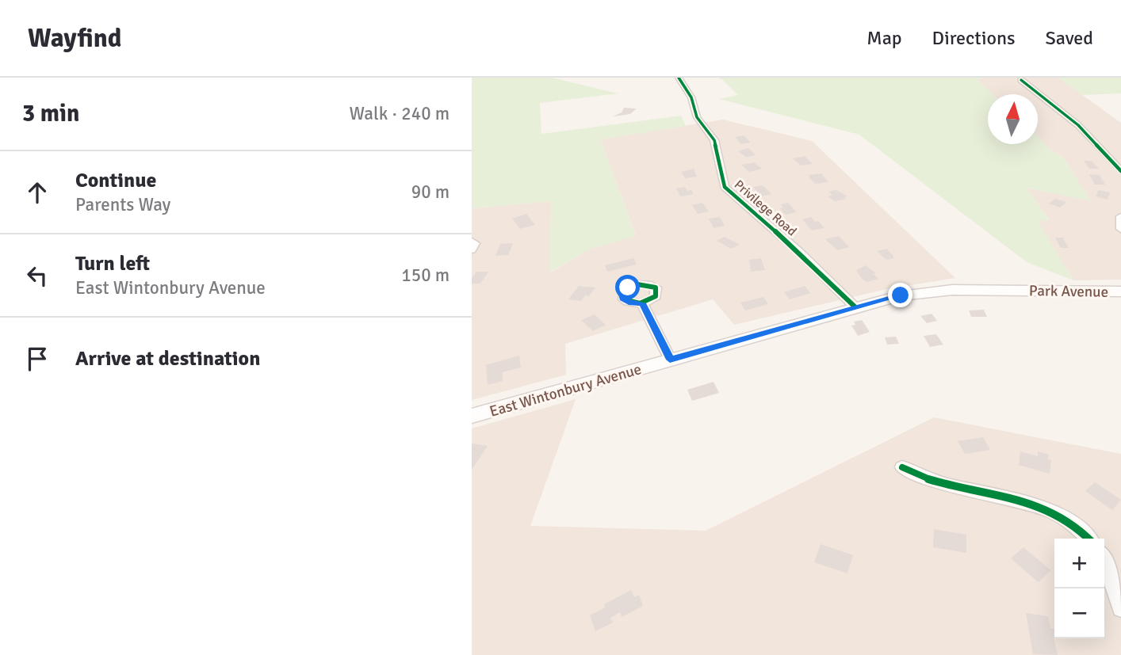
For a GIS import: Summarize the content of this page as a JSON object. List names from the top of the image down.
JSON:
{
  "streets": {
    "main road": ["Park Avenue", "East Wintonbury Avenue"],
    "street": ["Privilege Road"]
  },
  "crossings": [
    ["Privilege Road", "East Wintonbury Avenue"],
    ["Park Avenue", "East Wintonbury Avenue"]
  ],
  "north": "top",
  "page": {
    "header": "Wayfind",
    "nav": ["Map", "Directions", "Saved"],
    "heading": ["3 min", "Walk · 240 m"],
    "list": [
      ["Continue", "Parents Way", "90 m"],
      ["Turn left", "East Wintonbury Avenue", "150 m"],
      "Arrive at destination"
    ],
    "map_buttons": ["+", "−"]
  }
}
